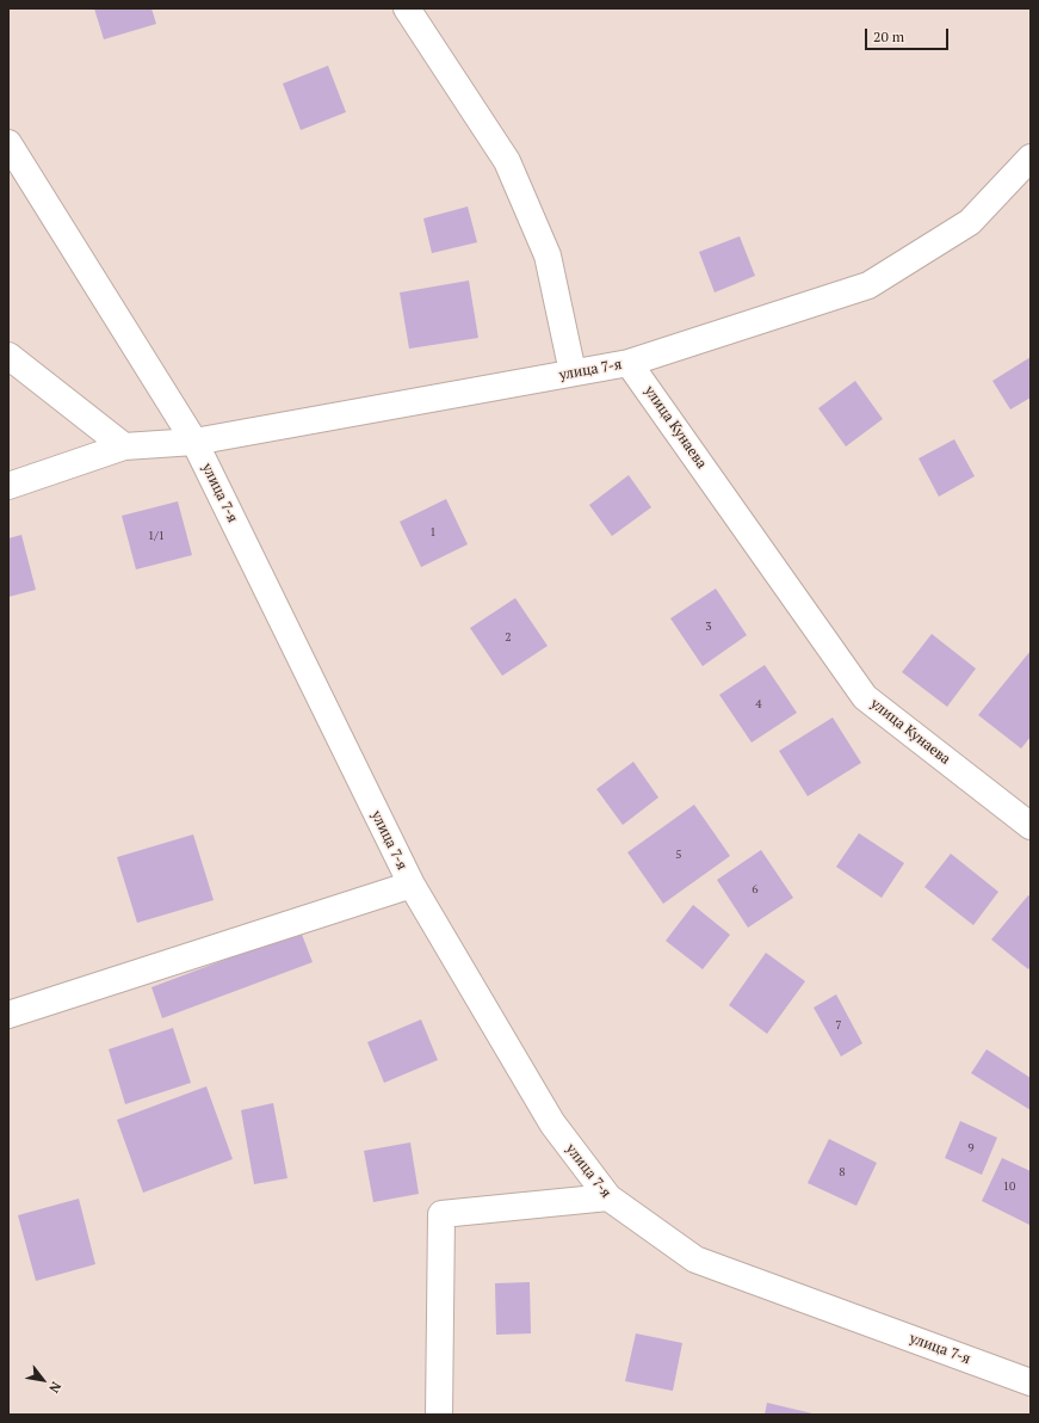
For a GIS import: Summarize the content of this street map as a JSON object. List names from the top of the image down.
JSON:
{
  "streets": {
    "street": ["улица 7-я", "улица Кунаева"]
  },
  "crossings": [
    ["улица 7-я", "улица Кунаева"]
  ],
  "house_numbers": [
    "1",
    "1/1",
    "3",
    "2",
    "4",
    "5",
    "6",
    "7",
    "9",
    "8",
    "10"
  ],
  "scale_bar": "20 m",
  "north": "bottom right"
}
